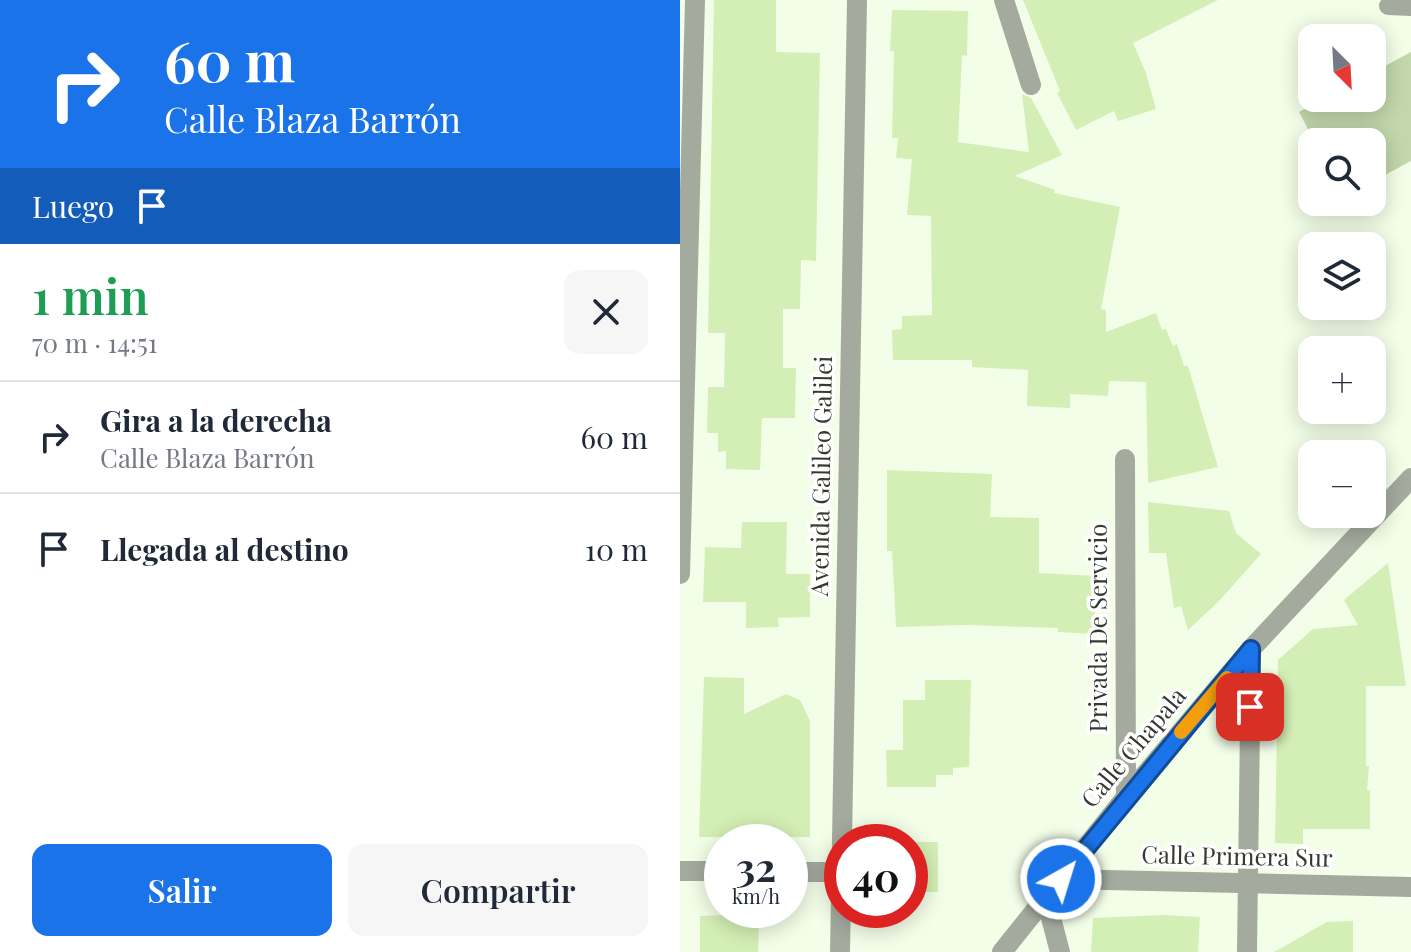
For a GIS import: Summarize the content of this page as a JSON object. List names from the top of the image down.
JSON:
{
  "streets": {
    "street": [
      "Avenida Galileo Galilei",
      "Privada De Servicio",
      "Calle Chapala",
      "Calle Primera Sur"
    ]
  },
  "crossings": [
    ["Privada De Servicio", "Calle Chapala"],
    ["Calle Chapala", "Calle Primera Sur"]
  ],
  "north": "bottom right",
  "page": {
    "turn": ["60 m", "Calle Blaza Barrón"],
    "map_buttons": ["+", "−"],
    "then": "Luego",
    "heading": ["1 min", "70 m · 14:51"],
    "list": [
      {
        "name": "Gira a la derecha",
        "note": "Calle Blaza Barrón",
        "value": "60 m"
      },
      {
        "name": "Llegada al destino",
        "value": "10 m"
      }
    ],
    "speed": "32 km/h",
    "limit": "40",
    "buttons": ["Salir", "Compartir"]
  }
}
